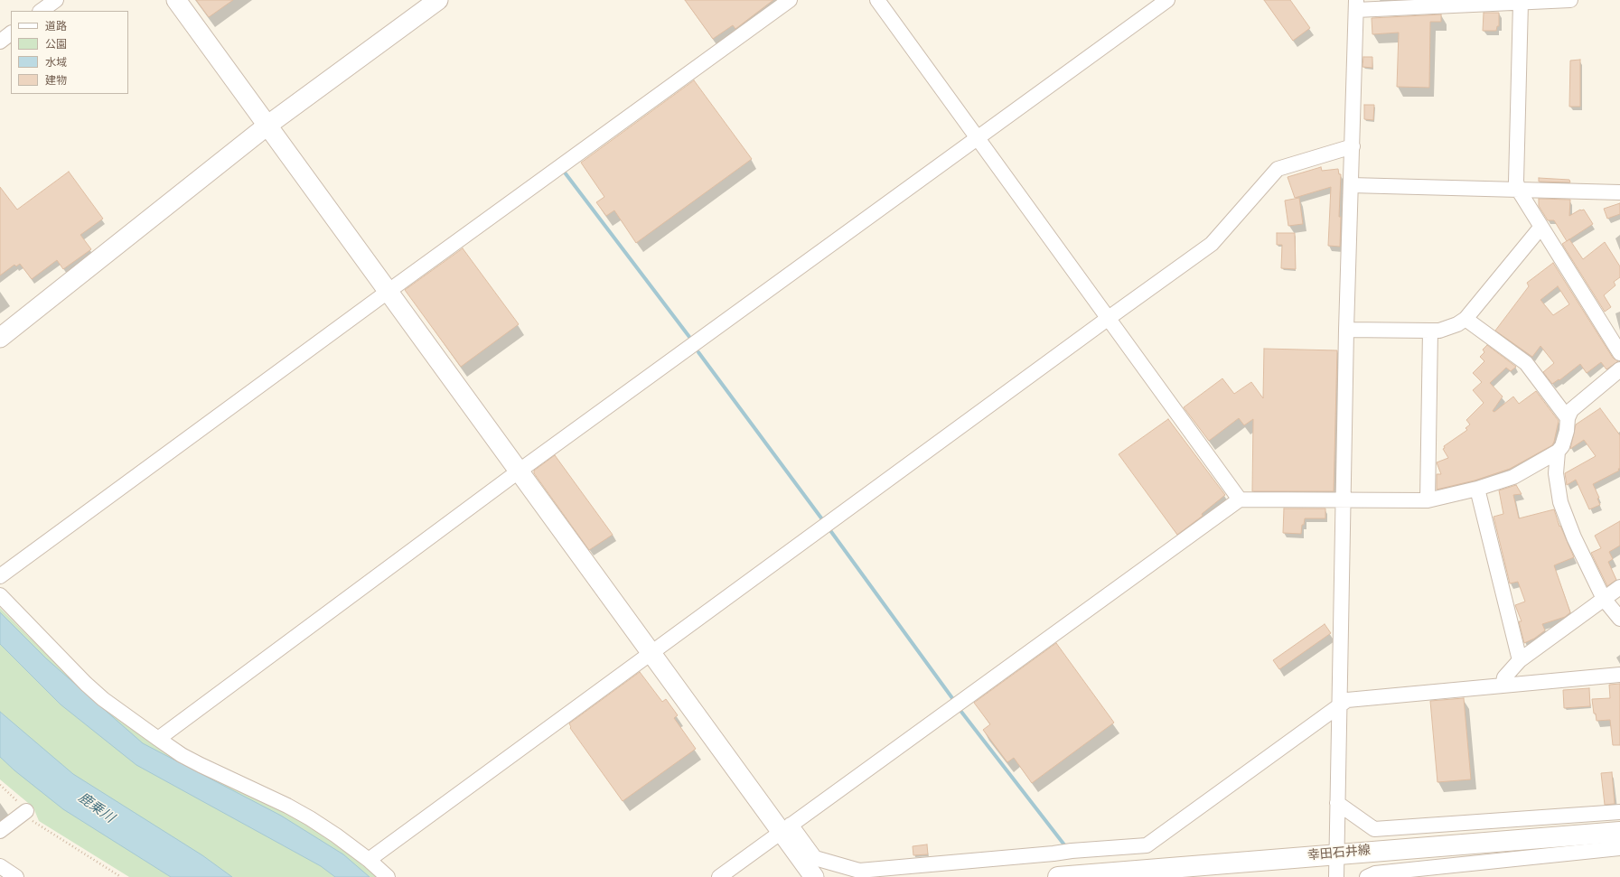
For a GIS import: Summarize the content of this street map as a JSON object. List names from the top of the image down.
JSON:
{
  "streets": {
    "main road": ["幸田石井線"]
  },
  "water": ["鹿乗川"],
  "legend": [
    "道路",
    "公園",
    "水域",
    "建物"
  ]
}
